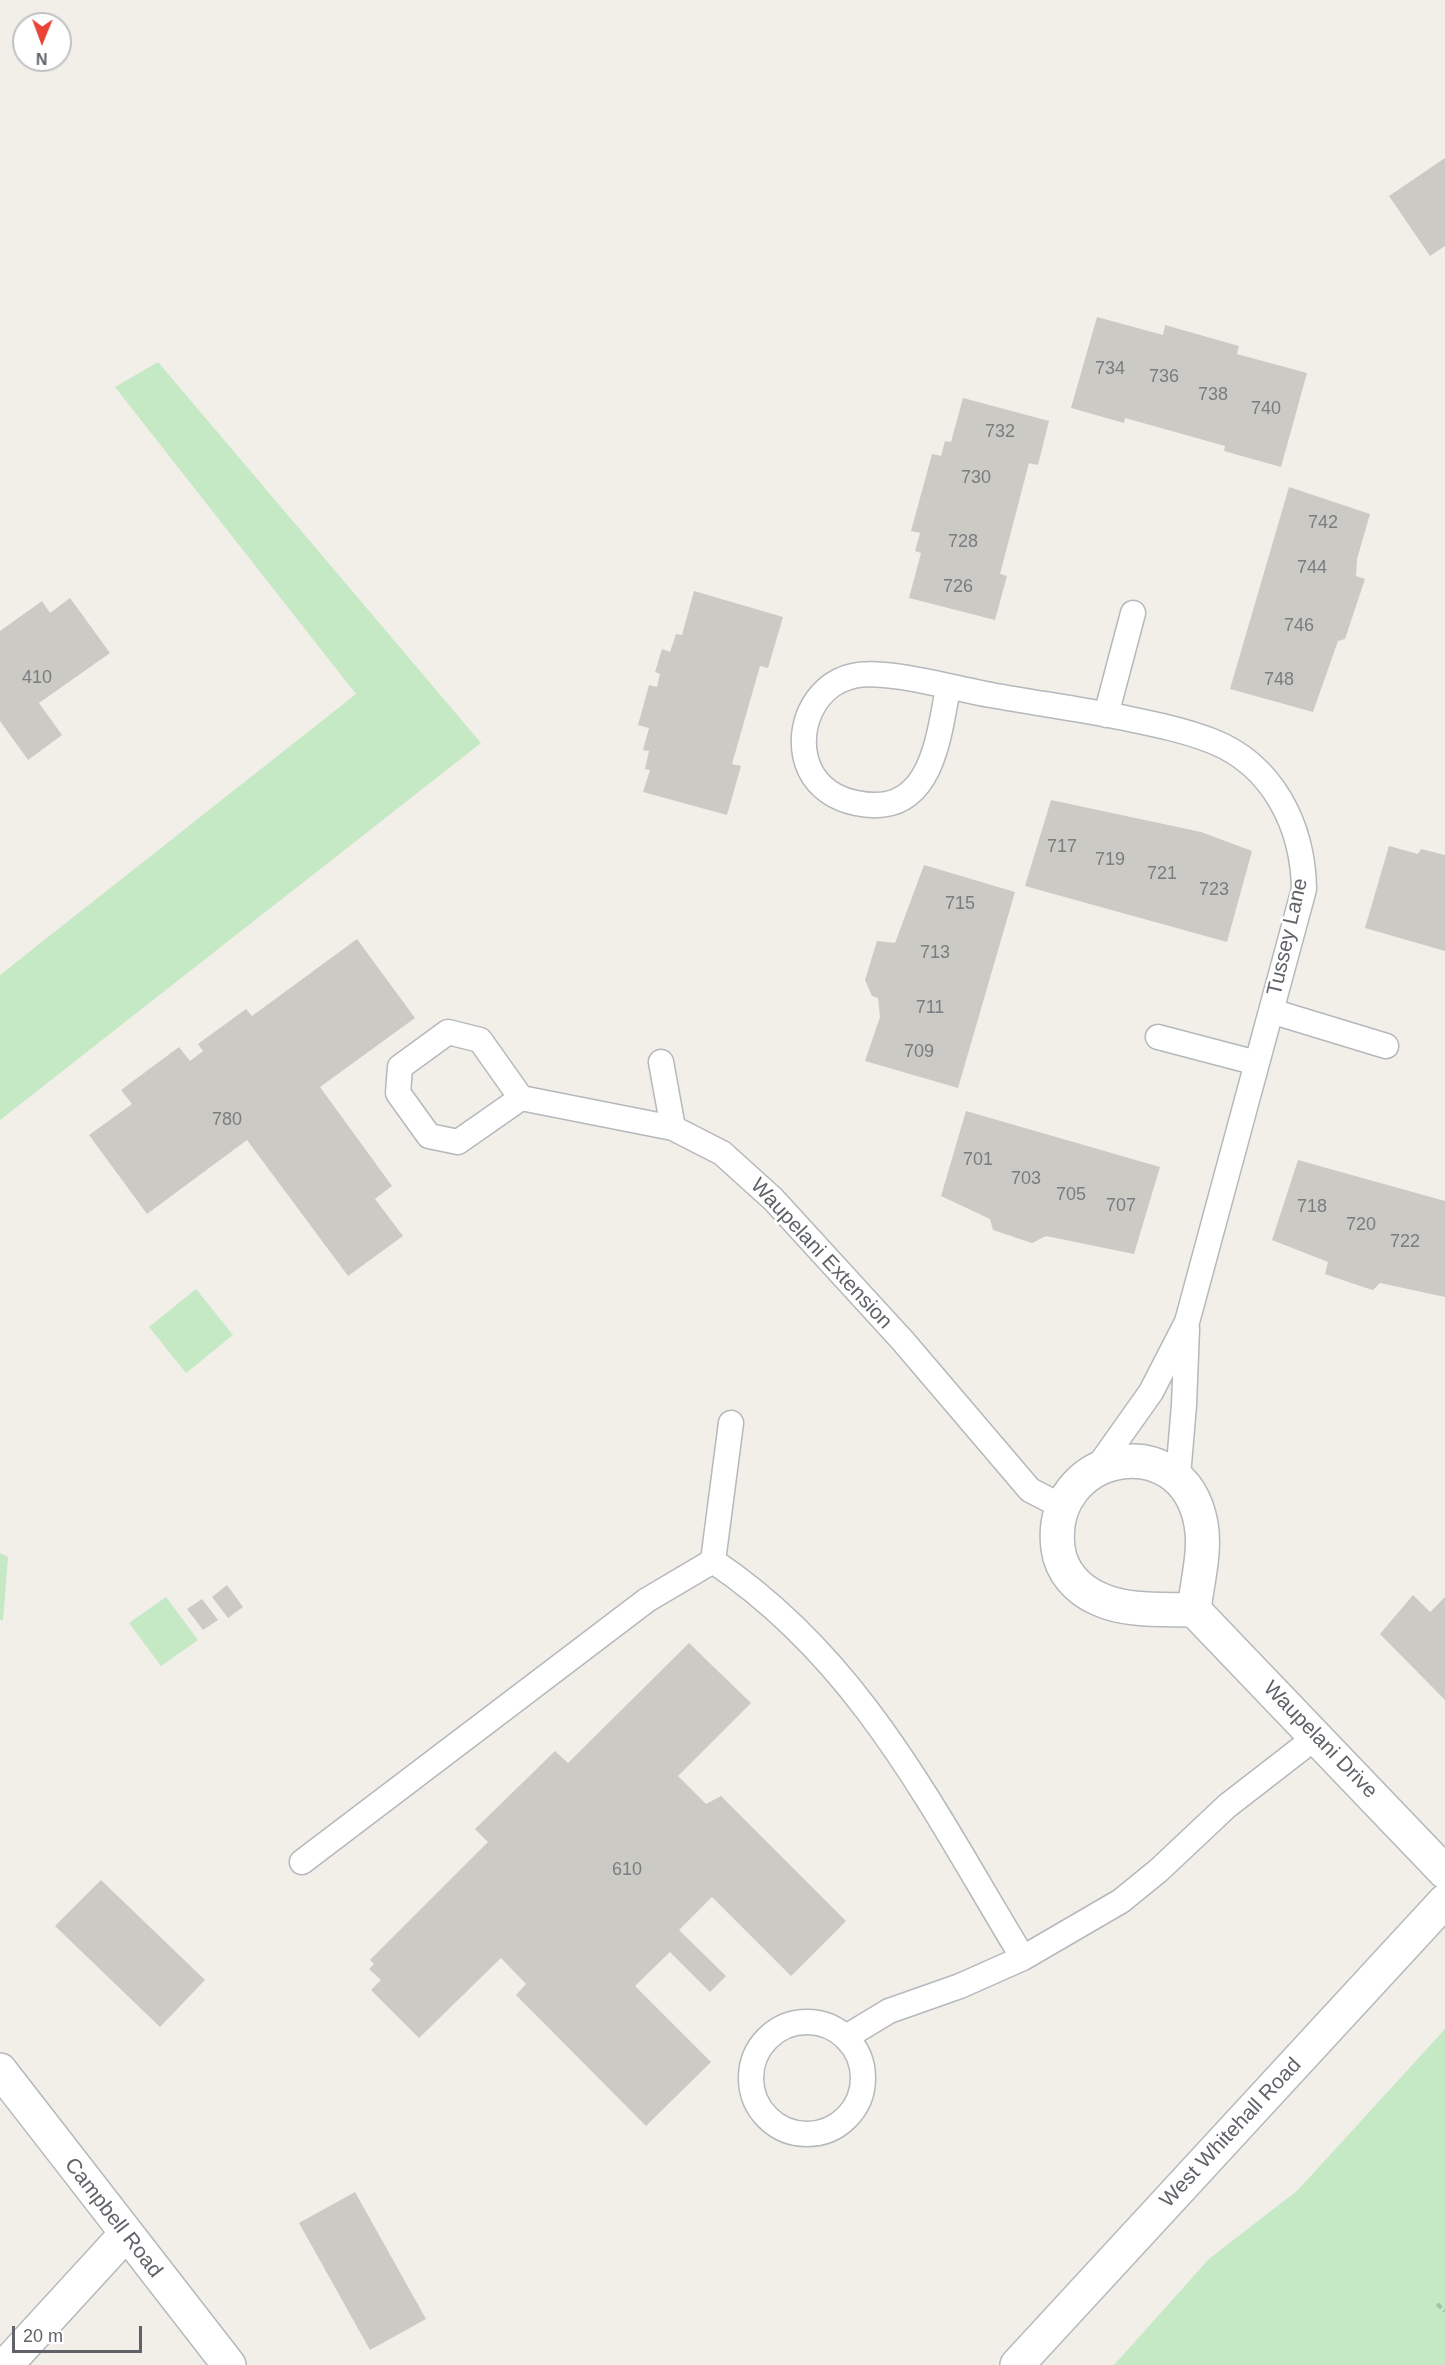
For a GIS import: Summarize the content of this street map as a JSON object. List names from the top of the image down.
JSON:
{
  "streets": {
    "street": ["Waupelani Drive", "West Whitehall Road", "Campbell Road"],
    "lane": ["Tussey Lane", "Waupelani Extension"]
  },
  "crossings": [
    ["Tussey Lane", "Waupelani Extension"],
    ["Tussey Lane", "Waupelani Drive"],
    ["Waupelani Extension", "Waupelani Drive"]
  ],
  "house_numbers": [
    "734",
    "736",
    "738",
    "740",
    "732",
    "730",
    "742",
    "728",
    "744",
    "726",
    "746",
    "410",
    "748",
    "717",
    "719",
    "721",
    "723",
    "715",
    "713",
    "711",
    "709",
    "780",
    "701",
    "703",
    "705",
    "707",
    "718",
    "720",
    "722",
    "610"
  ],
  "scale_bar": "20 m",
  "north": "bottom"
}
